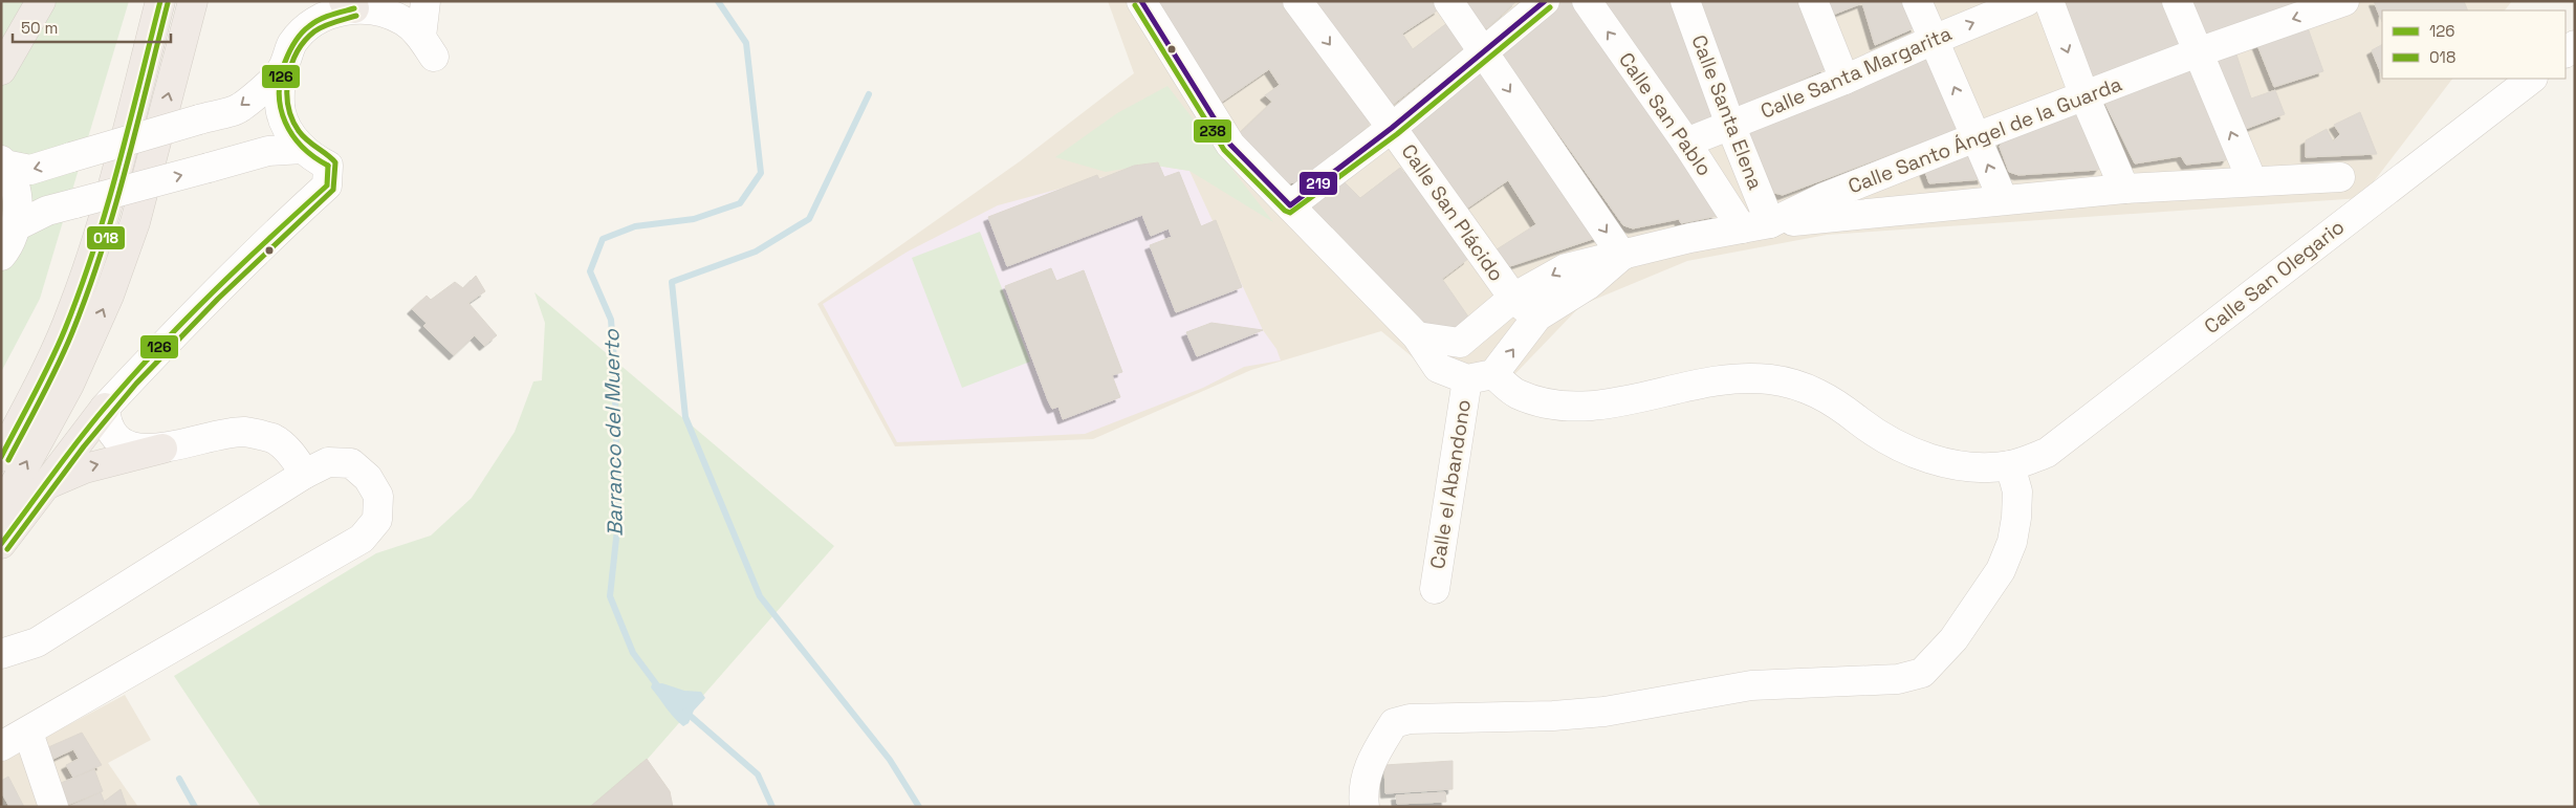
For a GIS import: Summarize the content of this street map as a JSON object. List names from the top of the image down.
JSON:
{
  "streets": {
    "street": [
      "Calle Santa Margarita",
      "Calle Santa Elena",
      "Calle San Pablo",
      "Calle Santo Ángel de la Guarda",
      "Calle San Plácido",
      "Calle San Olegario",
      "Calle el Abandono"
    ]
  },
  "crossings": [
    ["Calle Santa Margarita", "Calle Santa Elena"],
    ["Calle Santa Margarita", "Calle San Pablo"],
    ["Calle Santa Elena", "Calle Santo Ángel de la Guarda"],
    ["Calle San Pablo", "Calle Santo Ángel de la Guarda"],
    ["Calle Santo Ángel de la Guarda", "Calle San Plácido"],
    ["Calle Santo Ángel de la Guarda", "Calle San Olegario"],
    ["Calle Santo Ángel de la Guarda", "Calle el Abandono"],
    ["Calle San Olegario", "Calle el Abandono"]
  ],
  "water": ["Barranco del Muerto"],
  "lines": [
    "transit line 126",
    "transit line 219",
    "transit line 018",
    "transit line 238"
  ],
  "legend": ["126", "018"],
  "scale_bar": "50 m"
}
